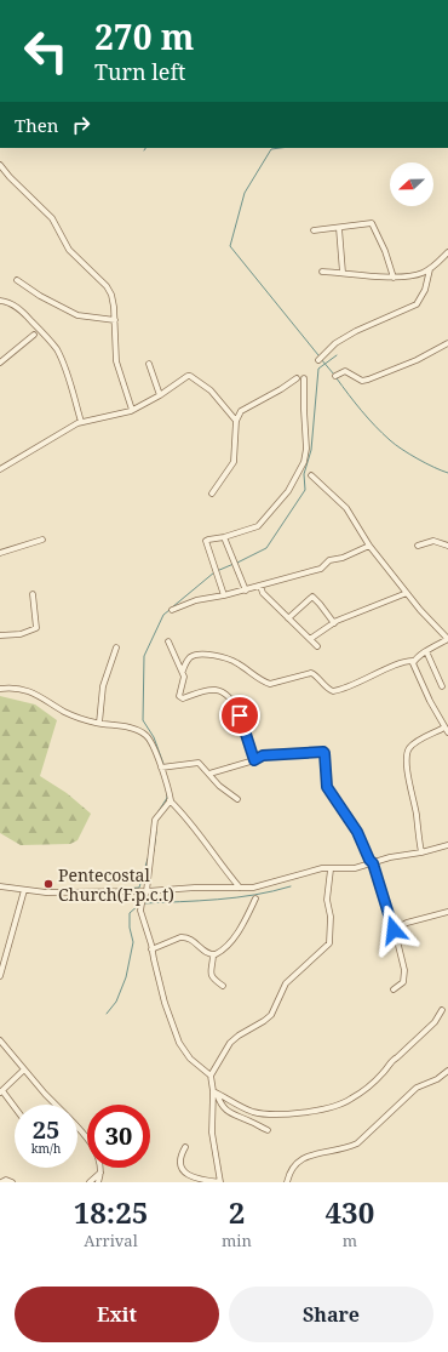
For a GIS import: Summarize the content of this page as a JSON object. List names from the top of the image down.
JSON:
{
  "places": ["Pentecostal Church(F.p.c.t)"],
  "north": "left",
  "page": {
    "turn": ["270 m", "Turn left"],
    "then": "Then",
    "speed": "25 km/h",
    "limit": "30",
    "eta": [
      "18:25",
      "Arrival",
      "2",
      "min",
      "430",
      "m"
    ],
    "buttons": ["Exit", "Share"]
  }
}
